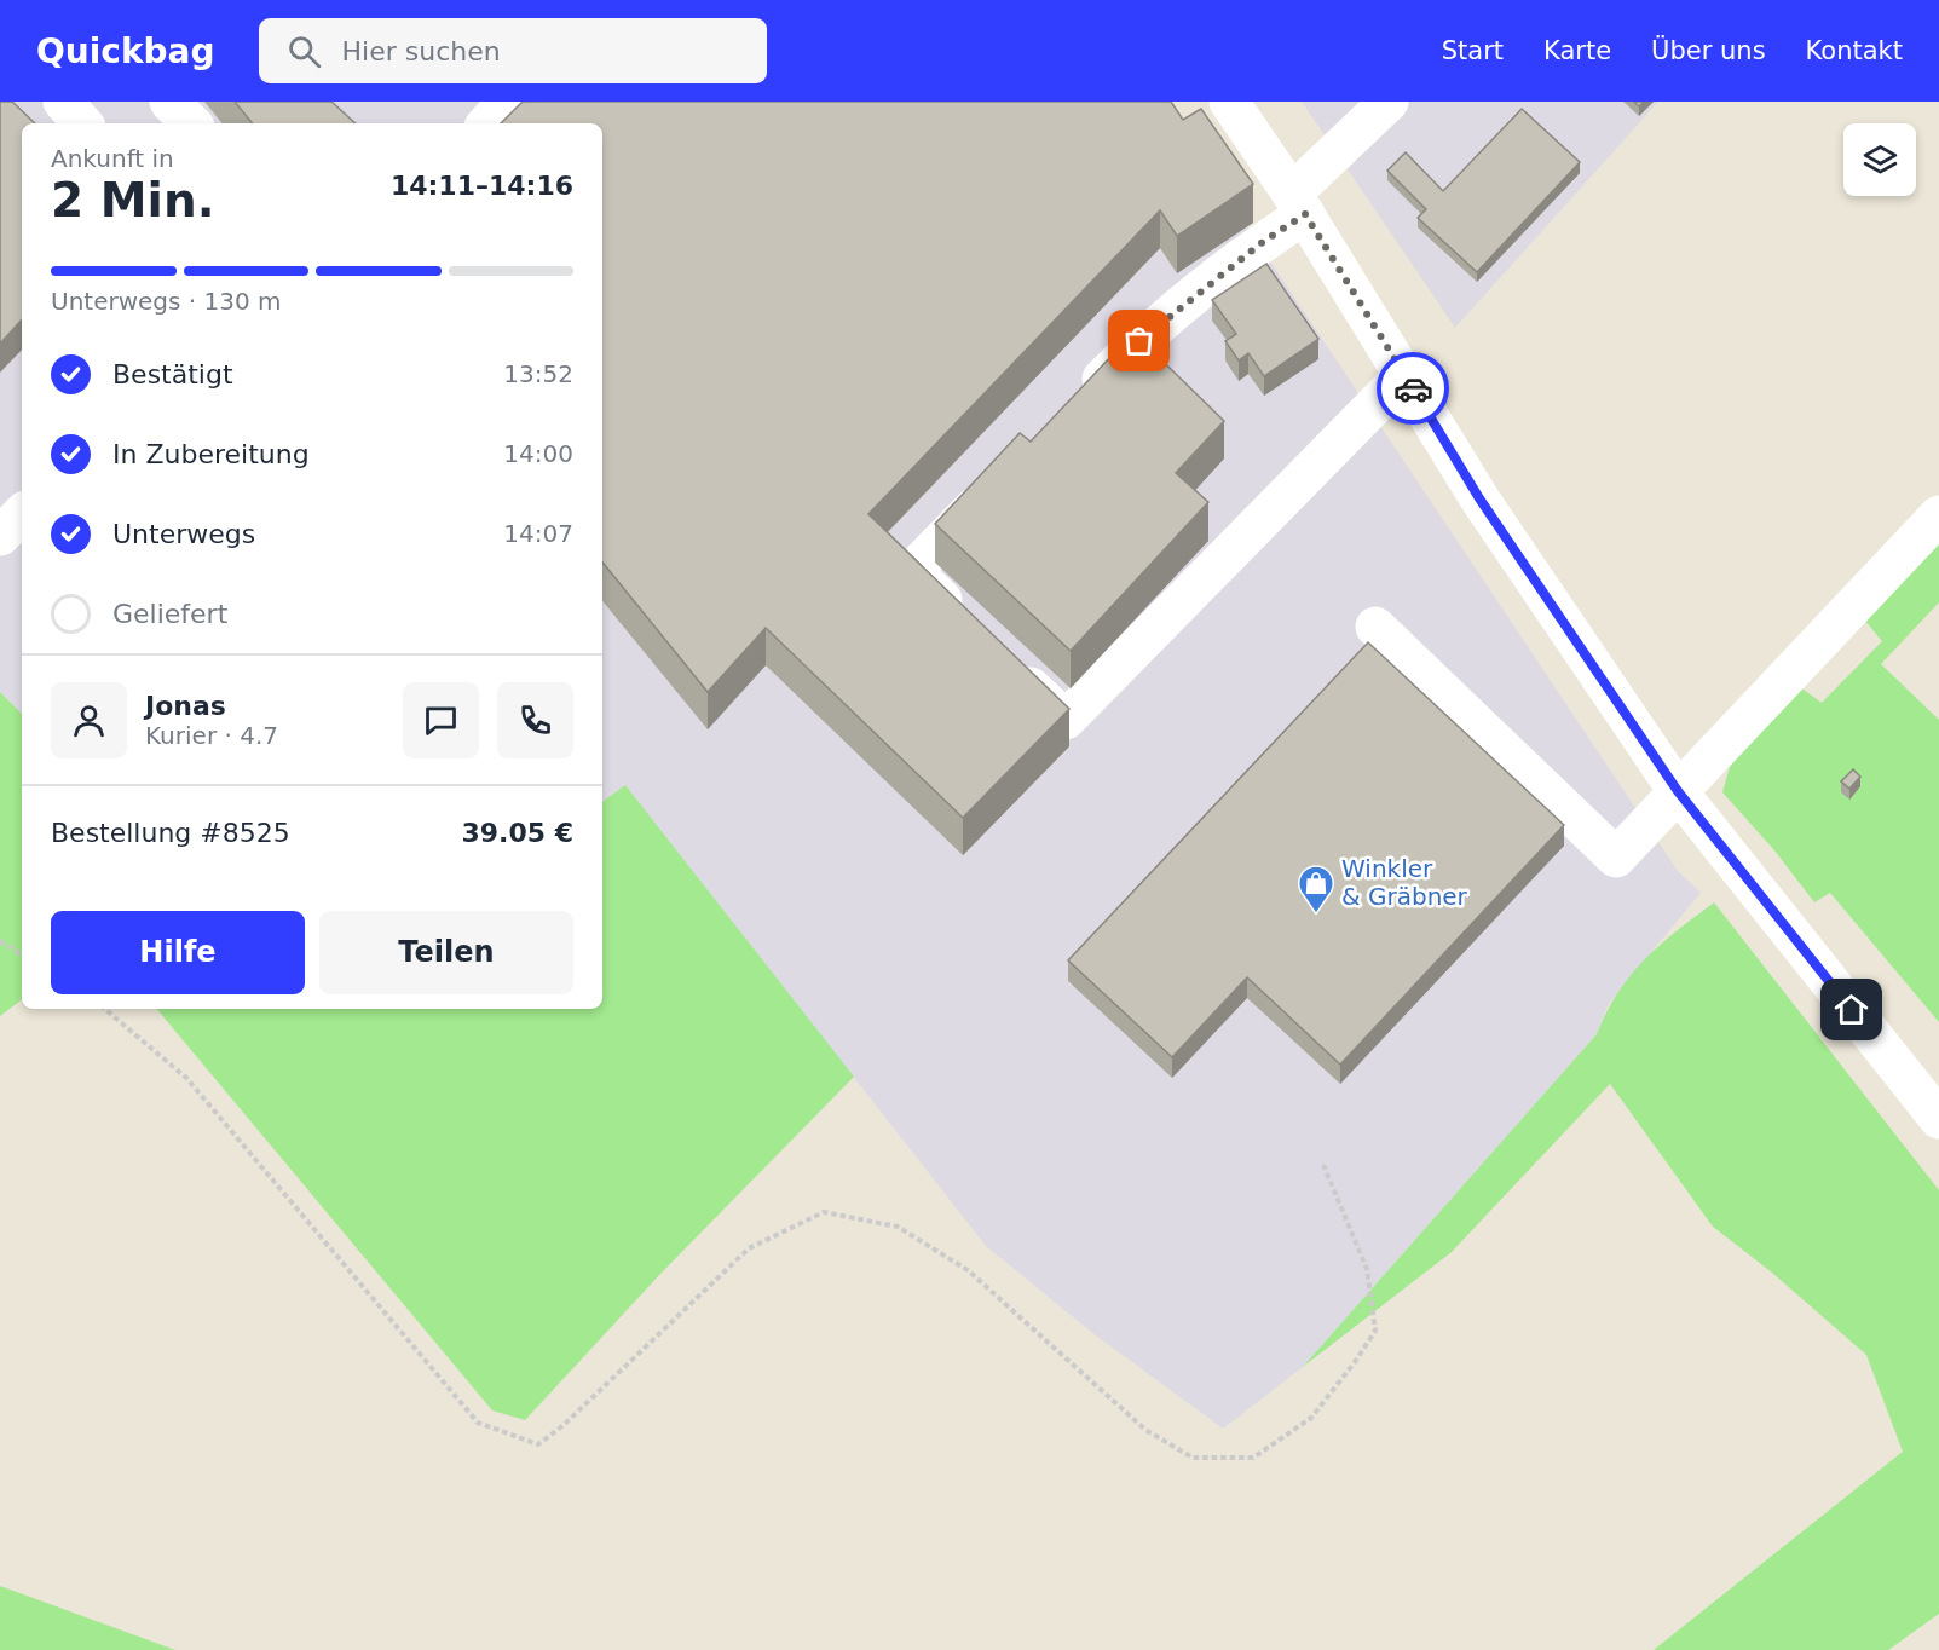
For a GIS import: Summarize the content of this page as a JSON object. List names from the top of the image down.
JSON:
{
  "places": {
    "shop": ["Winkler & Gräbner"]
  },
  "page": {
    "header": "Quickbag",
    "search": "Hier suchen",
    "nav": [
      "Start",
      "Karte",
      "Über uns",
      "Kontakt"
    ],
    "heading": ["2 Min.", "Ankunft in", "14:11–14:16"],
    "panel": [
      "Jonas",
      "Kurier · 4.7",
      "Bestellung #8525",
      "39.05 €"
    ],
    "bar": "Unterwegs · 130 m",
    "list": [
      ["Bestätigt", "13:52"],
      ["In Zubereitung", "14:00"],
      ["Unterwegs", "14:07"],
      "Geliefert"
    ],
    "buttons": ["Hilfe", "Teilen"]
  }
}
